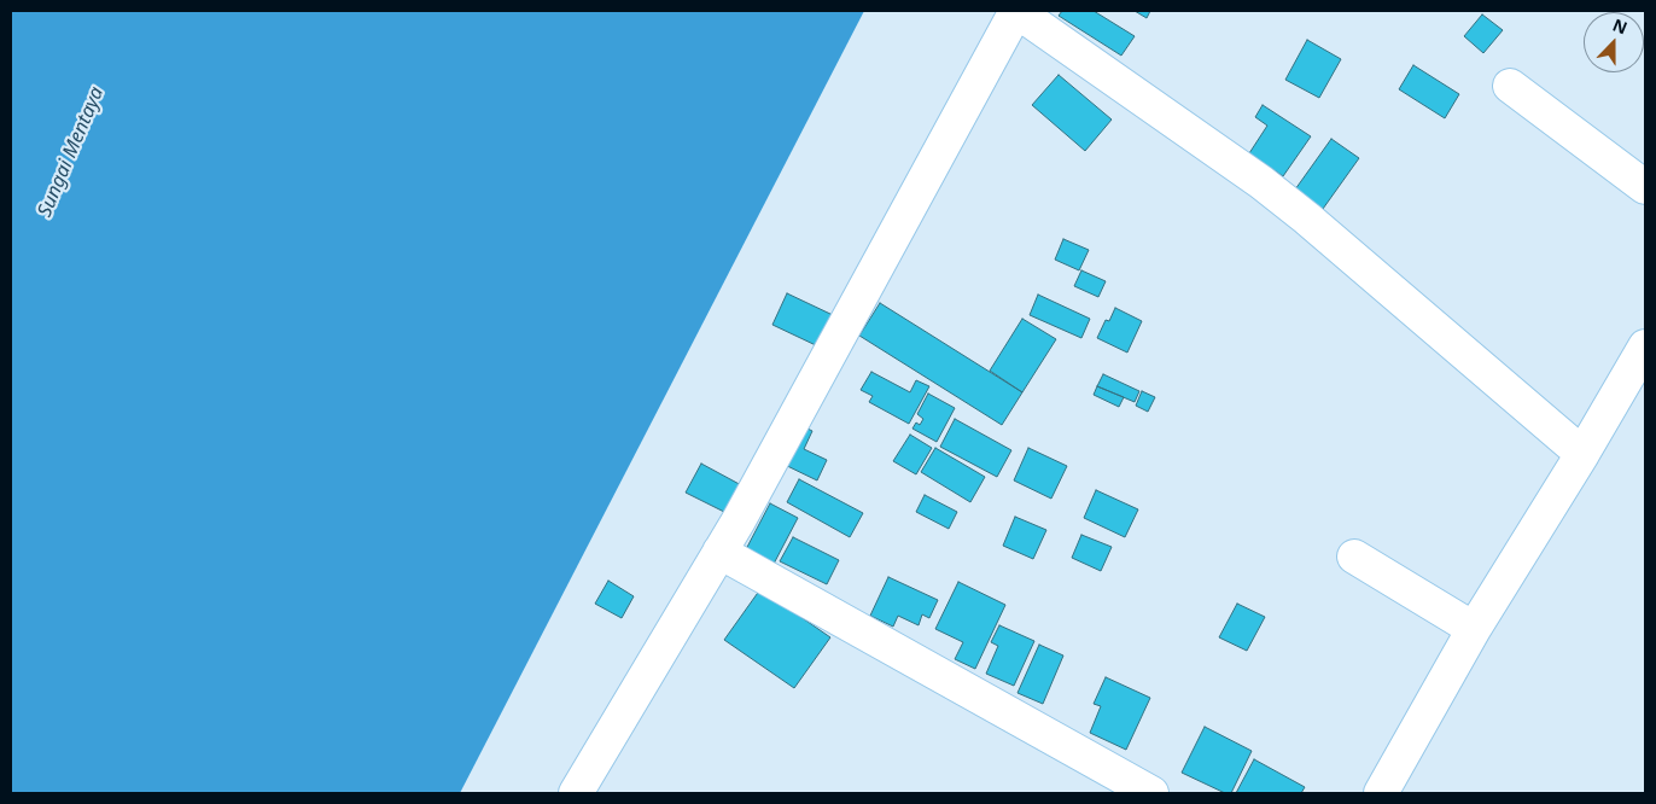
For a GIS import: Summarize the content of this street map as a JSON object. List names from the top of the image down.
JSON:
{
  "water": ["Sungai Mentaya"],
  "north": "top"
}
